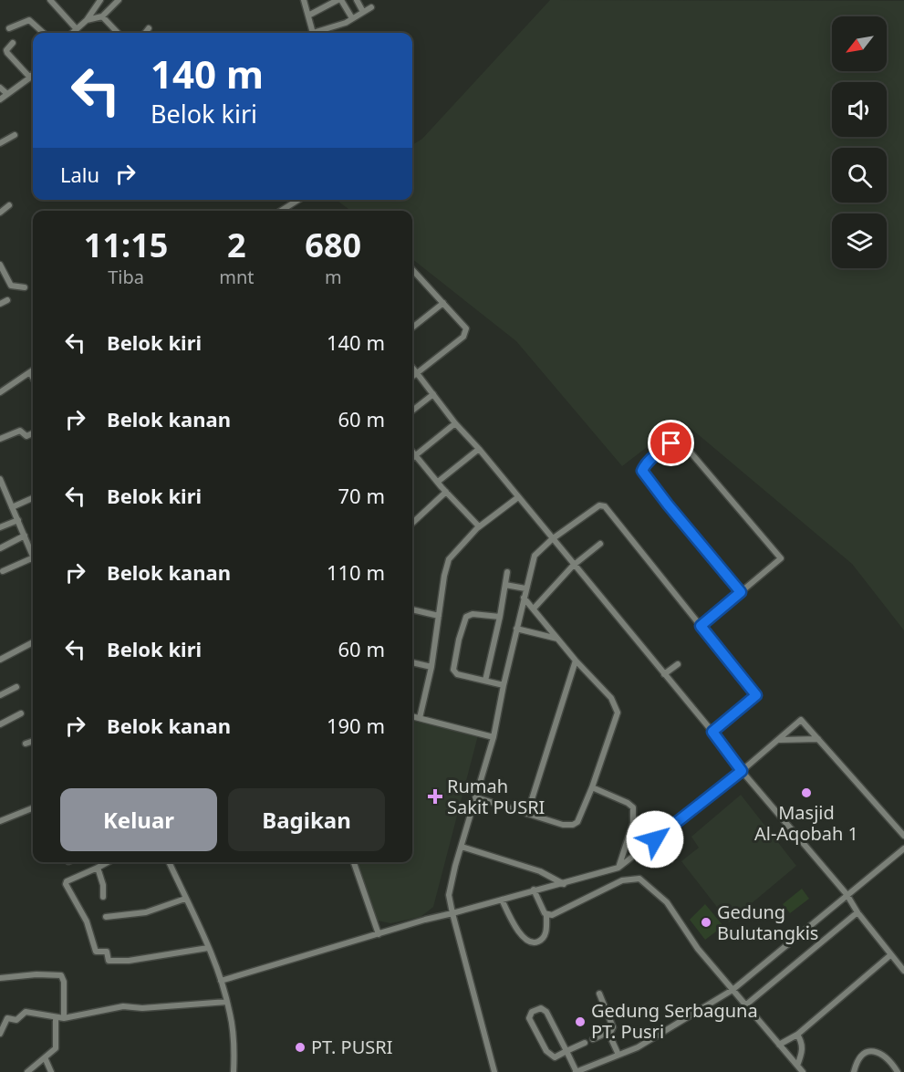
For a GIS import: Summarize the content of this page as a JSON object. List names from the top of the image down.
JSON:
{
  "places": {
    "other": [
      "Masjid Al-Aqobah 1",
      "Gedung Bulutangkis",
      "Gedung Serbaguna PT. Pusri",
      "PT. PUSRI"
    ],
    "health": ["Rumah Sakit PUSRI"]
  },
  "north": "bottom left",
  "page": {
    "turn": ["140 m", "Belok kiri"],
    "then": "Lalu",
    "eta": [
      "11:15",
      "Tiba",
      "2",
      "mnt",
      "680",
      "m"
    ],
    "list": [
      {
        "name": "Belok kiri",
        "value": "140 m"
      },
      {
        "name": "Belok kanan",
        "value": "60 m"
      },
      {
        "name": "Belok kiri",
        "value": "70 m"
      },
      {
        "name": "Belok kanan",
        "value": "110 m"
      },
      {
        "name": "Belok kiri",
        "value": "60 m"
      },
      {
        "name": "Belok kanan",
        "value": "190 m"
      }
    ],
    "buttons": ["Keluar", "Bagikan"]
  }
}
